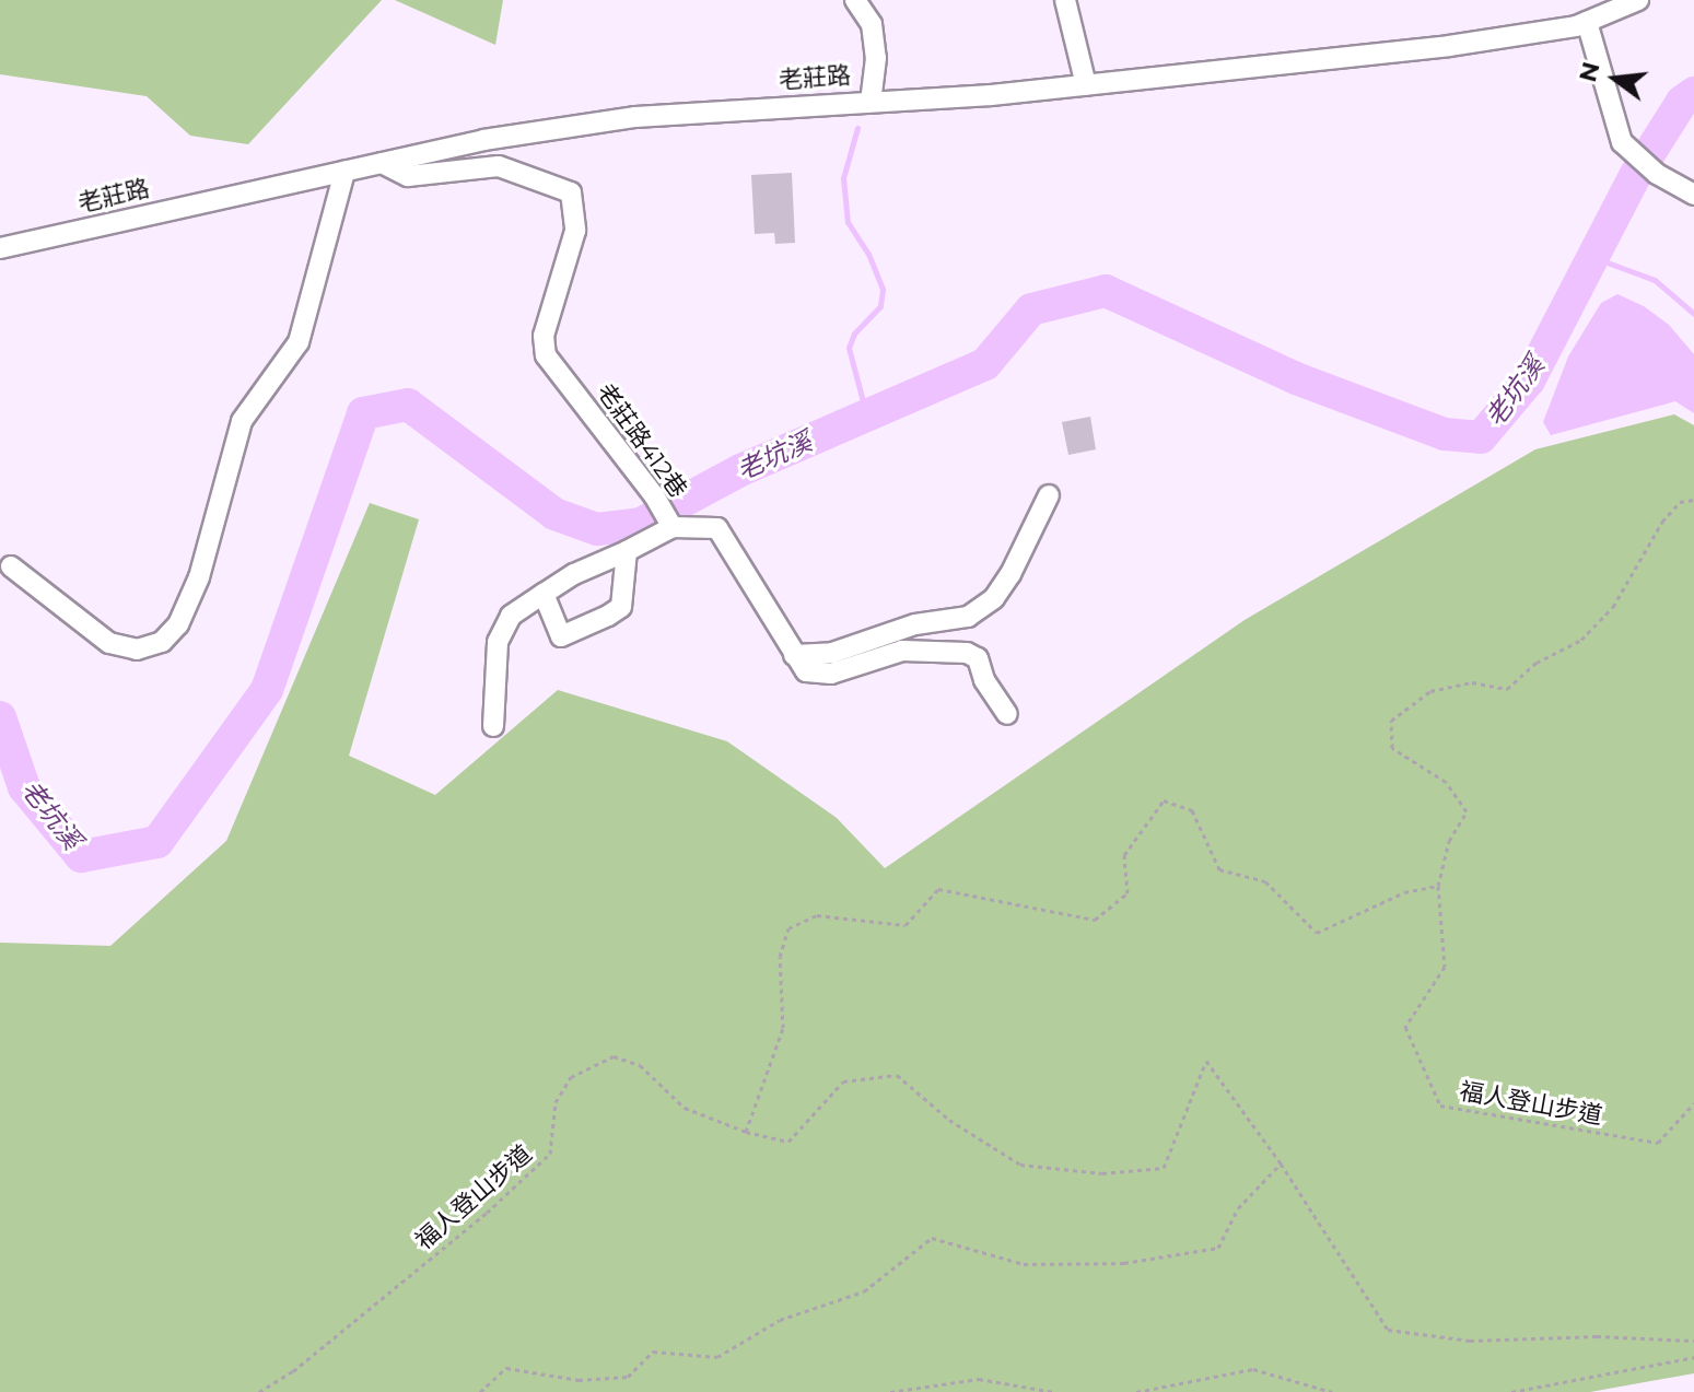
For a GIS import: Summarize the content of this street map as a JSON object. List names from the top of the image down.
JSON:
{
  "streets": {
    "street": ["老莊路", "老莊路412巷"],
    "path": ["福人登山步道"]
  },
  "crossings": [
    ["老莊路", "老莊路412巷"]
  ],
  "water": ["老坑溪"],
  "north": "left"
}
